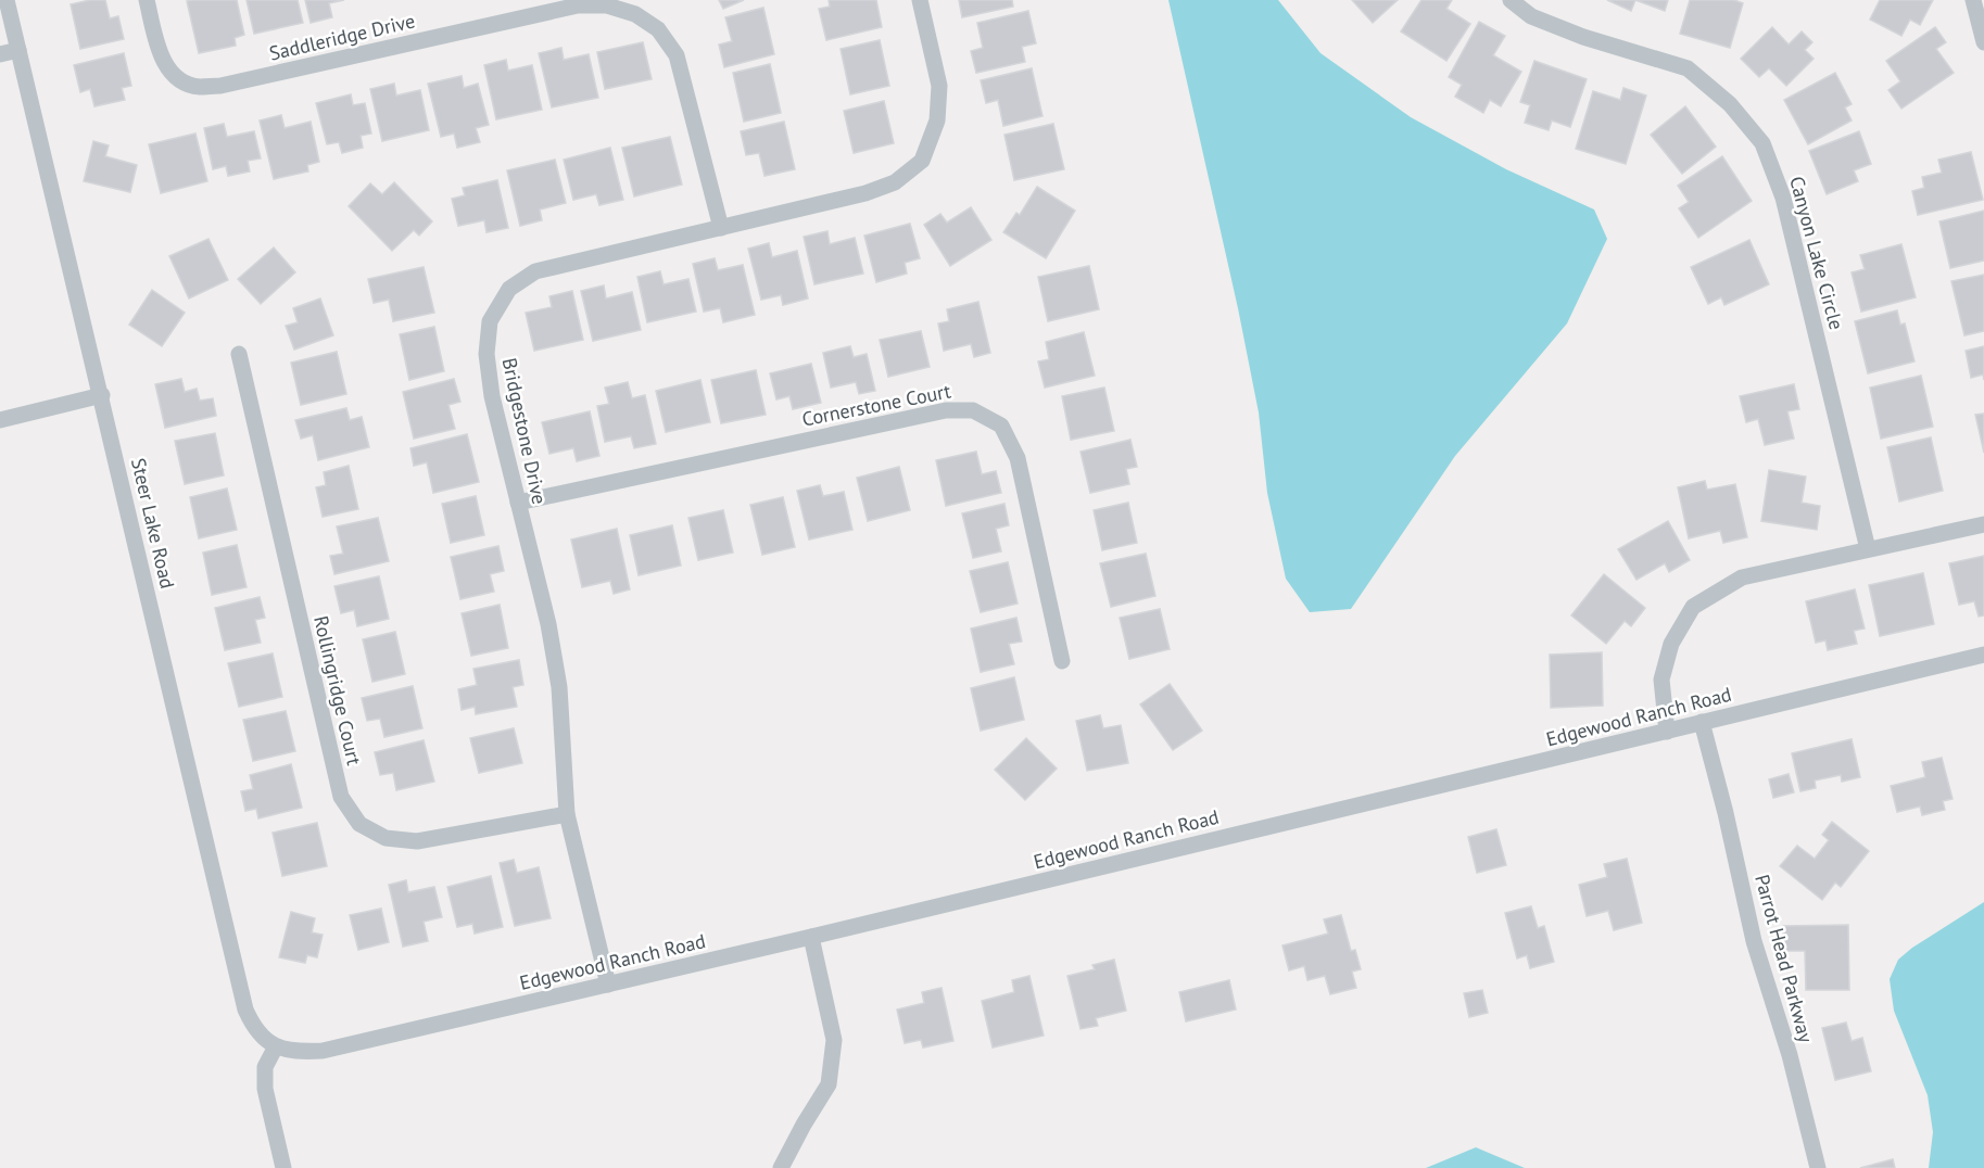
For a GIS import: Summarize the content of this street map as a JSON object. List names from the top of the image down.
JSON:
{
  "streets": {
    "street": [
      "Saddleridge Drive",
      "Canyon Lake Circle",
      "Cornerstone Court",
      "Bridgestone Drive",
      "Steer Lake Road",
      "Rollingridge Court",
      "Edgewood Ranch Road",
      "Parrot Head Parkway"
    ]
  },
  "crossings": [
    ["Saddleridge Drive", "Bridgestone Drive"],
    ["Cornerstone Court", "Bridgestone Drive"],
    ["Bridgestone Drive", "Rollingridge Court"],
    ["Bridgestone Drive", "Edgewood Ranch Road"],
    ["Steer Lake Road", "Edgewood Ranch Road"],
    ["Edgewood Ranch Road", "Parrot Head Parkway"]
  ]
}
